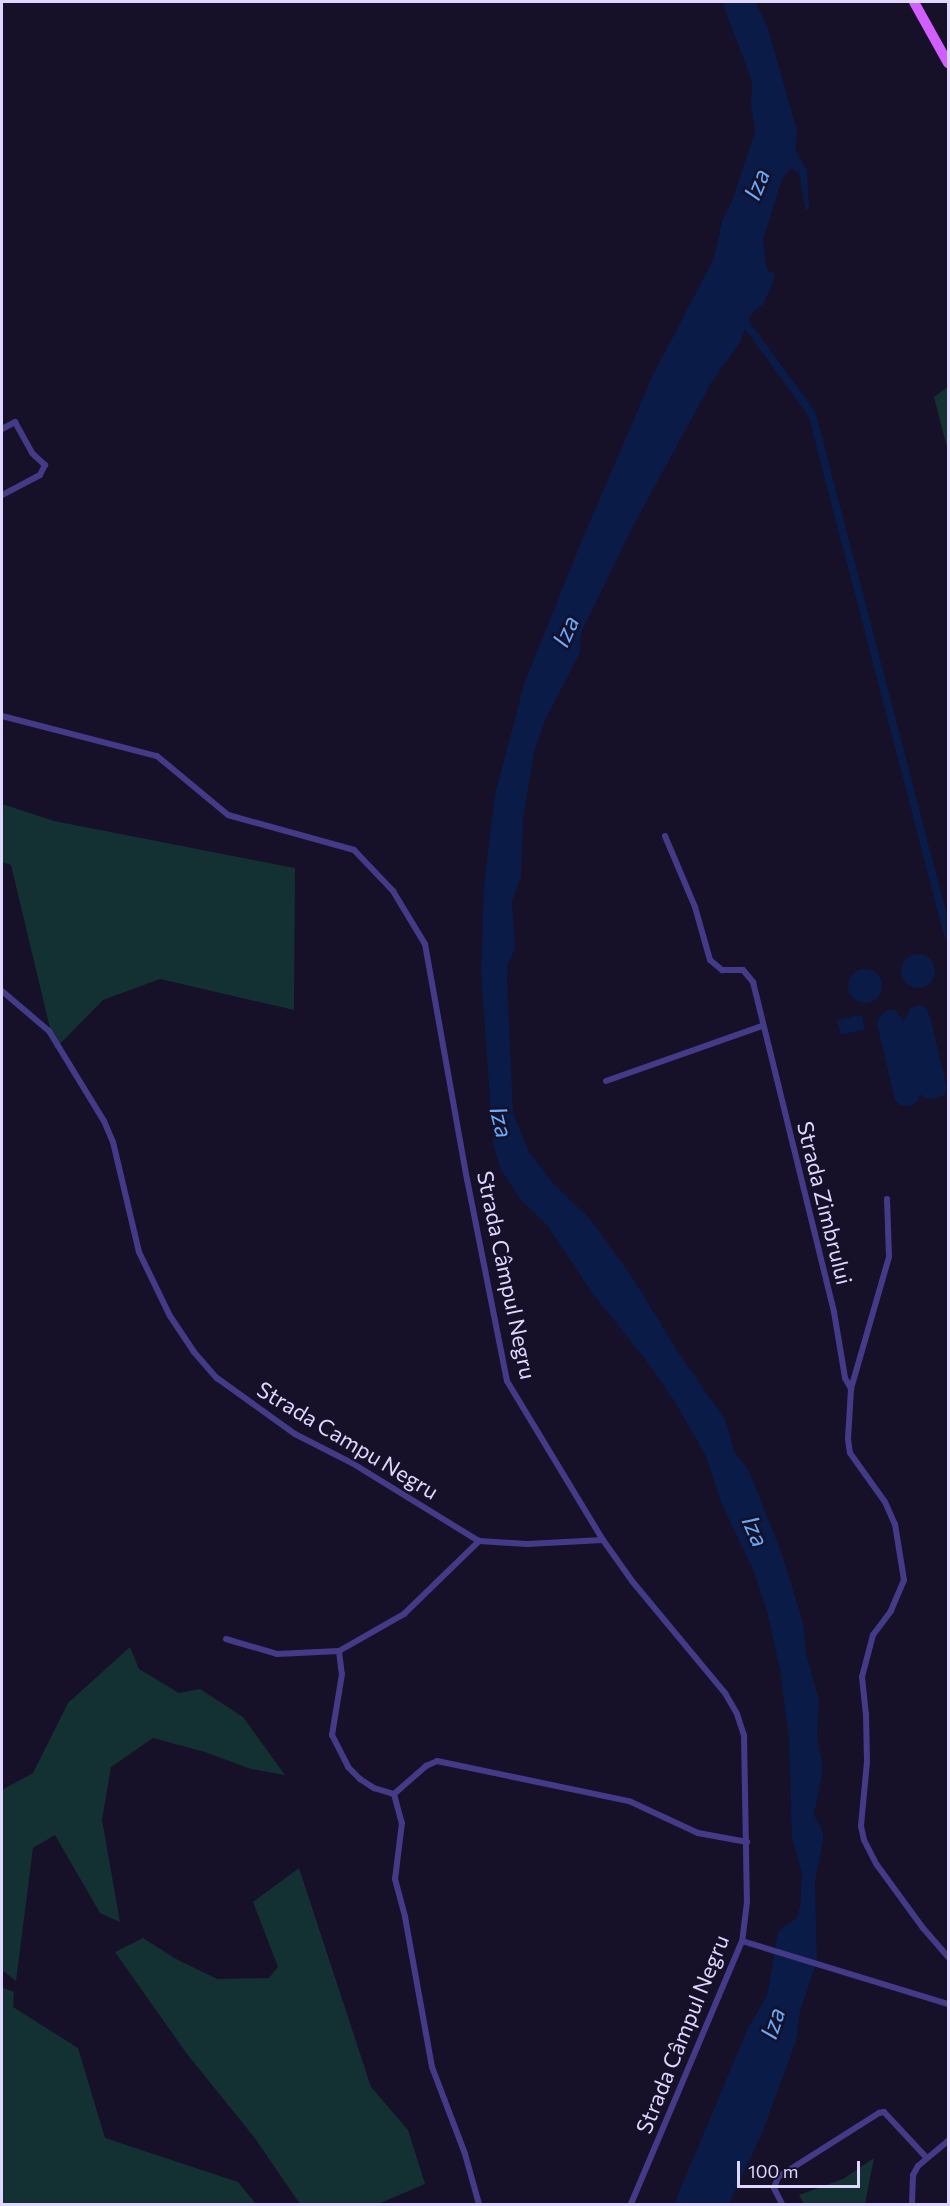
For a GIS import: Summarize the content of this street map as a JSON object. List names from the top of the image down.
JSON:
{
  "streets": {
    "street": ["Strada Zimbrului", "Strada Câmpul Negru", "Strada Campu Negru"]
  },
  "crossings": [
    ["Strada Câmpul Negru", "Strada Campu Negru"]
  ],
  "water": ["Iza"],
  "scale_bar": "100 m"
}
